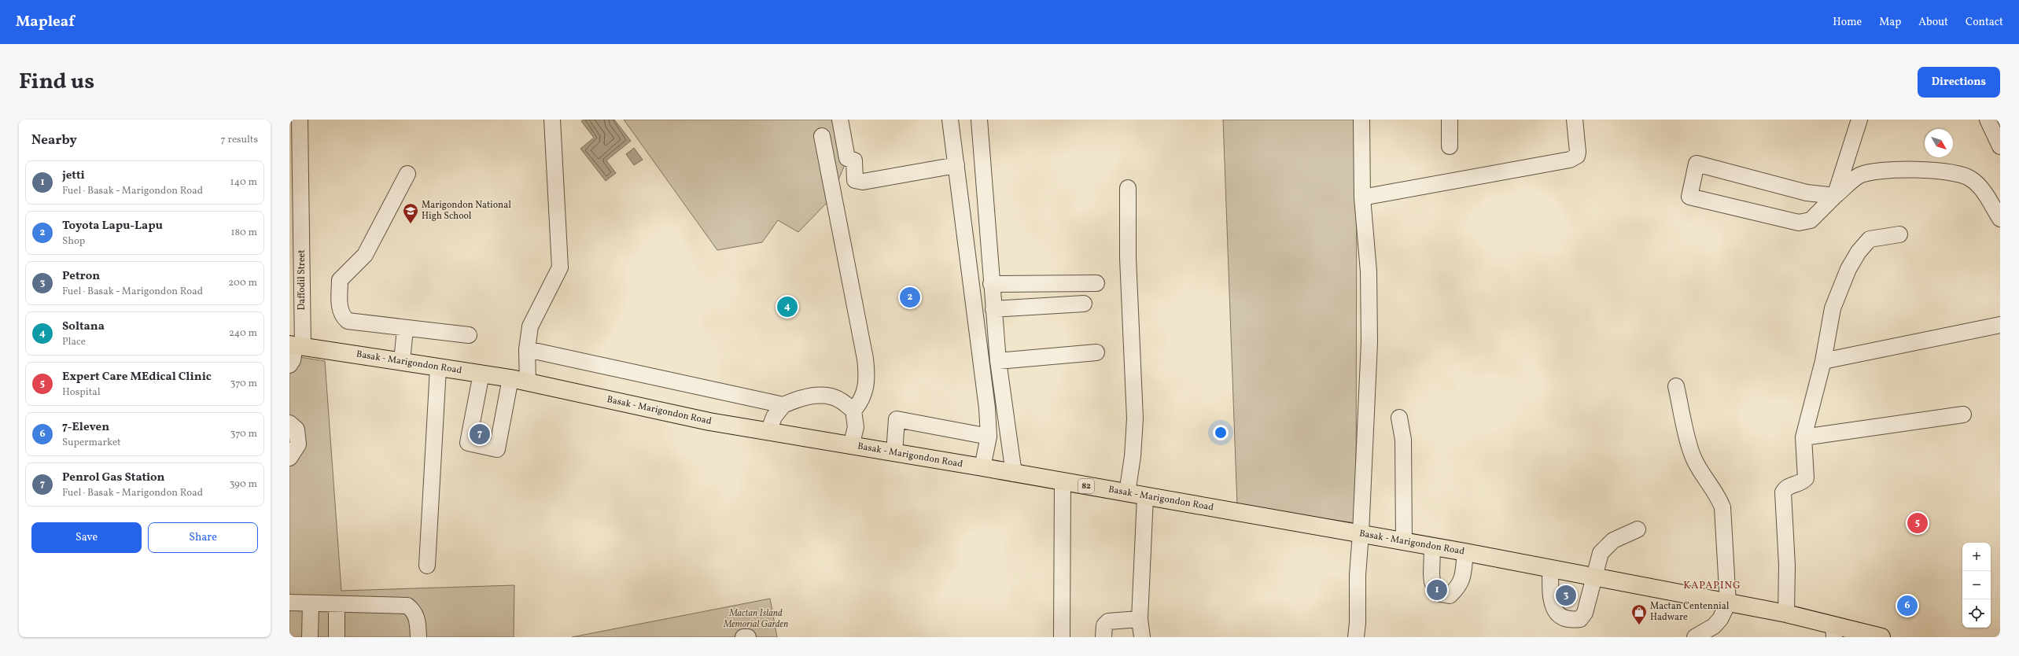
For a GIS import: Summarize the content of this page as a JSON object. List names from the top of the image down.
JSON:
{
  "streets": {
    "main road": ["Basak - Marigondon Road", "82"],
    "street": ["Daffodil Street"]
  },
  "crossings": [
    ["Daffodil Street", "Basak - Marigondon Road"]
  ],
  "districts": ["KAPAPING"],
  "parks": ["Mactan Island Memorial Garden"],
  "places": {
    "school or university": ["Marigondon National High School"],
    "shop": ["Mactan Centennial Hadware"]
  },
  "north": "bottom right",
  "page": {
    "header": "Mapleaf",
    "nav": [
      "Home",
      "Map",
      "About",
      "Contact"
    ],
    "title": "Find us",
    "buttons": [
      "Directions",
      ["Save", "Share"]
    ],
    "heading": ["Nearby", "7 results"],
    "list": [
      {
        "mark": "1",
        "name": "jetti",
        "note": "Fuel · Basak - Marigondon Road",
        "value": "140 m"
      },
      {
        "mark": "2",
        "name": "Toyota Lapu-Lapu",
        "note": "Shop",
        "value": "180 m"
      },
      {
        "mark": "3",
        "name": "Petron",
        "note": "Fuel · Basak - Marigondon Road",
        "value": "200 m"
      },
      {
        "mark": "4",
        "name": "Soltana",
        "note": "Place",
        "value": "240 m"
      },
      {
        "mark": "5",
        "name": "Expert Care MEdical Clinic",
        "note": "Hospital",
        "value": "370 m"
      },
      {
        "mark": "6",
        "name": "7-Eleven",
        "note": "Supermarket",
        "value": "370 m"
      },
      {
        "mark": "7",
        "name": "Penrol Gas Station",
        "note": "Fuel · Basak - Marigondon Road",
        "value": "390 m"
      }
    ],
    "pins": [
      "2",
      "4",
      "7",
      "5",
      "1",
      "3",
      "6"
    ],
    "map_buttons": ["+", "−"]
  }
}
